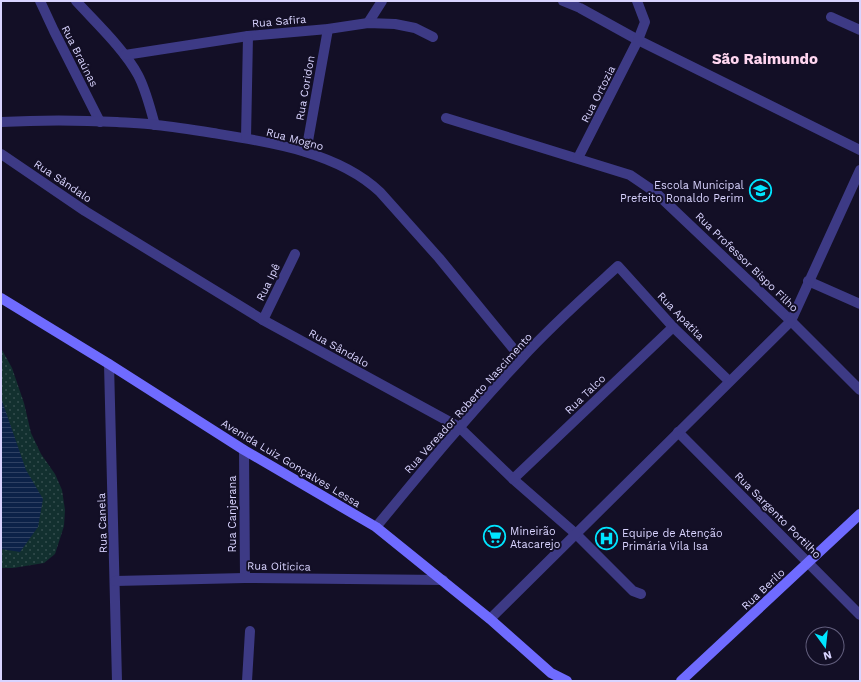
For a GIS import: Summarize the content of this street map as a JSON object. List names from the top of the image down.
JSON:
{
  "streets": {
    "street": [
      "Rua Safira",
      "Rua Braúnas",
      "Rua Coridon",
      "Rua Ortozia",
      "Rua Mogno",
      "Rua Sândalo",
      "Rua Professor Bispo Filho",
      "Rua Ipê",
      "Rua Apatita",
      "Rua Talco",
      "Rua Vereador Roberto Nascimento",
      "Avenida Luiz Gonçalves Lessa",
      "Rua Canjerana",
      "Rua Sargento Portilho",
      "Rua Canela",
      "Rua Oiticica",
      "Rua Berilo"
    ]
  },
  "crossings": [
    ["Rua Safira", "Rua Coridon"],
    ["Rua Braúnas", "Rua Mogno"],
    ["Rua Coridon", "Rua Mogno"],
    ["Rua Ortozia", "Rua Professor Bispo Filho"],
    ["Rua Mogno", "Rua Vereador Roberto Nascimento"],
    ["Rua Sândalo", "Rua Ipê"],
    ["Rua Sândalo", "Rua Talco"],
    ["Rua Sândalo", "Rua Vereador Roberto Nascimento"],
    ["Rua Apatita", "Rua Talco"],
    ["Rua Apatita", "Rua Vereador Roberto Nascimento"],
    ["Rua Vereador Roberto Nascimento", "Avenida Luiz Gonçalves Lessa"],
    ["Avenida Luiz Gonçalves Lessa", "Rua Canjerana"],
    ["Avenida Luiz Gonçalves Lessa", "Rua Canela"],
    ["Avenida Luiz Gonçalves Lessa", "Rua Oiticica"],
    ["Rua Canjerana", "Rua Oiticica"],
    ["Rua Sargento Portilho", "Rua Berilo"],
    ["Rua Canela", "Rua Oiticica"]
  ],
  "districts": ["São Raimundo"],
  "places": {
    "school or university": ["Escola Municipal Prefeito Ronaldo Perim"],
    "supermarket": ["Mineirão Atacarejo"],
    "hospital": ["Equipe de Atenção Primária Vila Isa"]
  },
  "north": "bottom"
}
